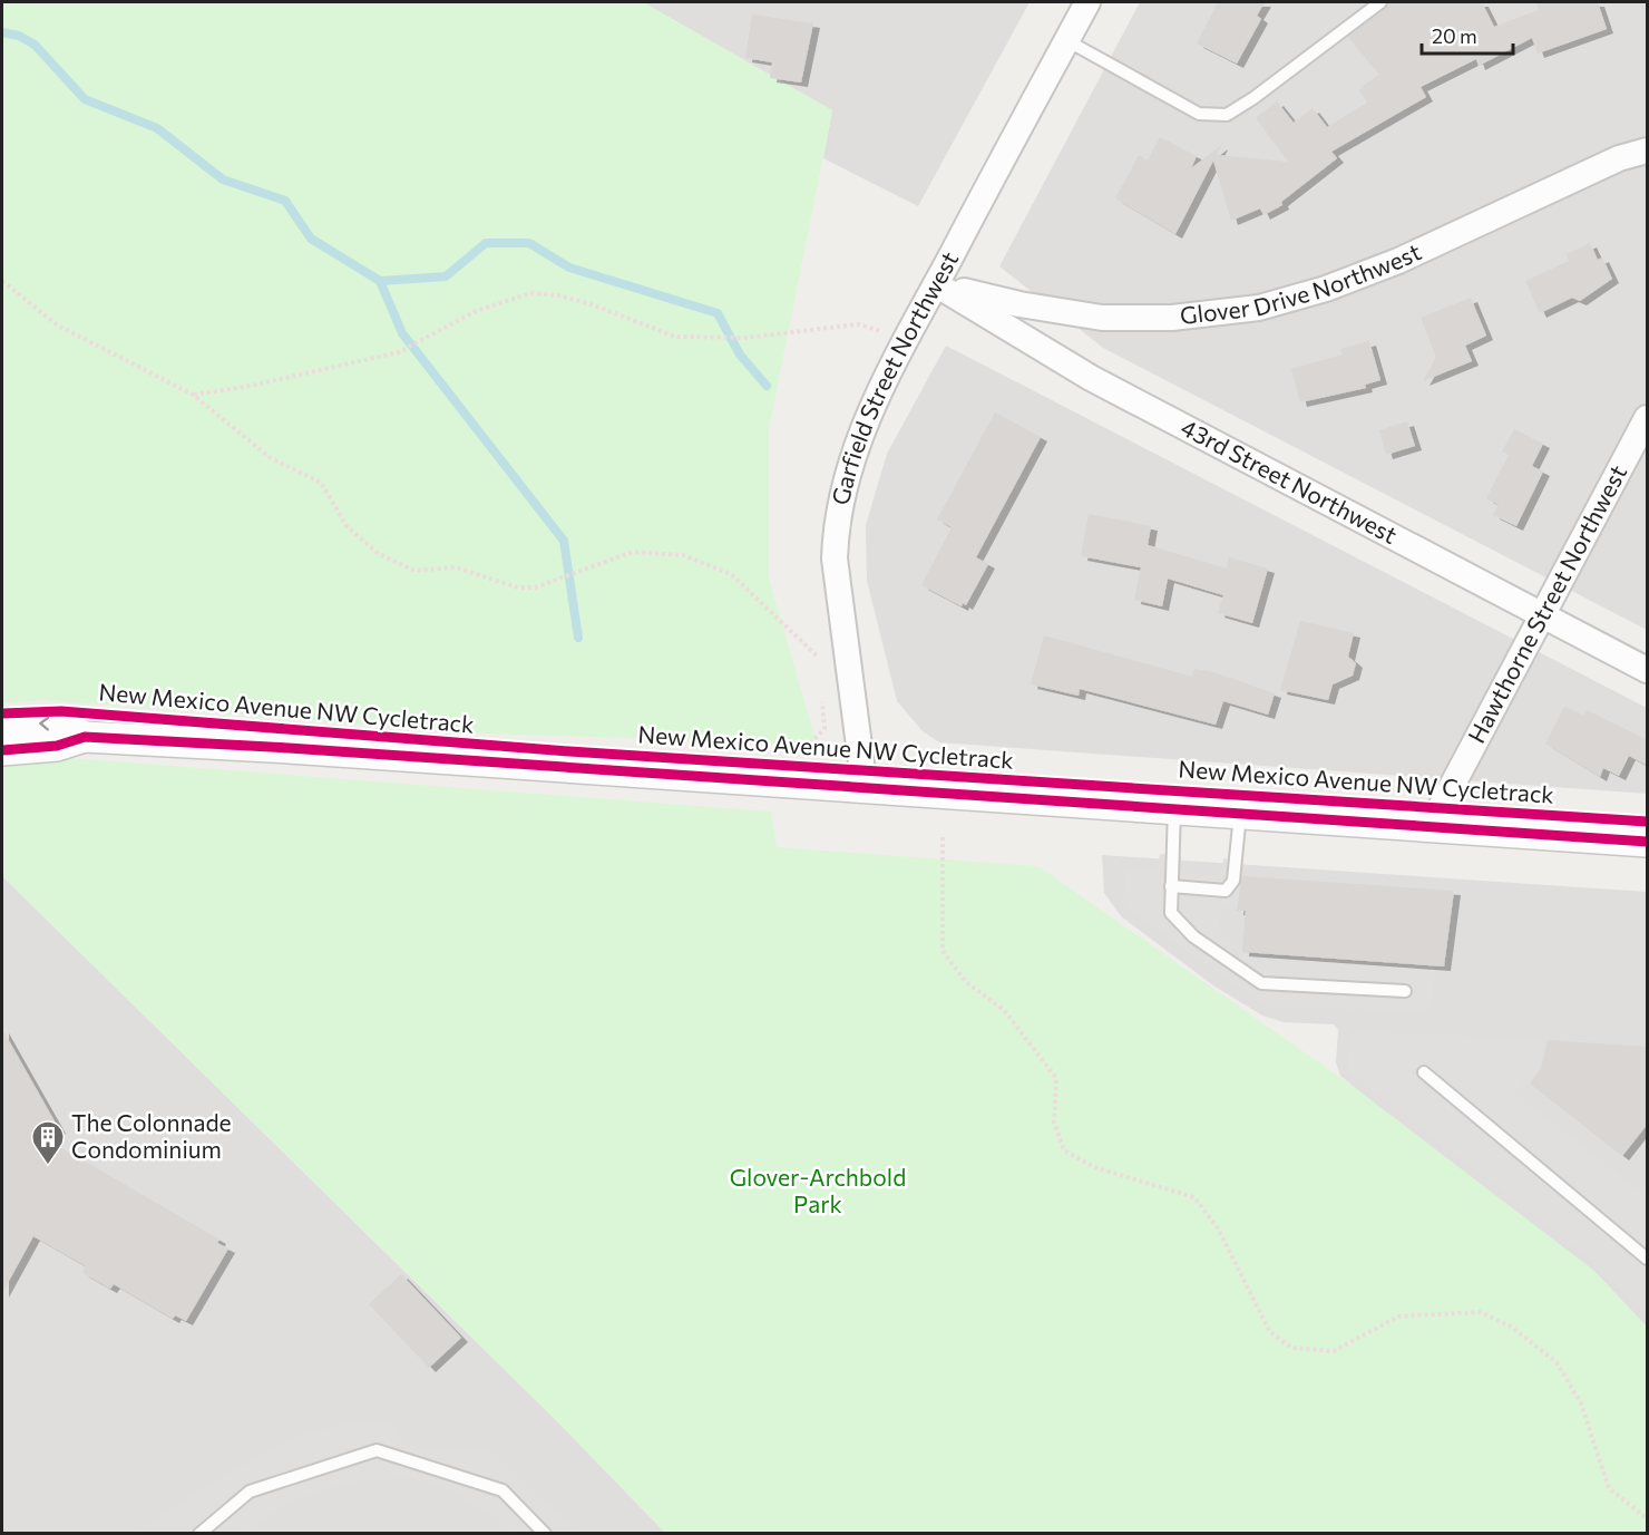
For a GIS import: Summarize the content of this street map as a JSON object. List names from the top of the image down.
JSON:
{
  "streets": {
    "street": [
      "Glover Drive Northwest",
      "Garfield Street Northwest",
      "43rd Street Northwest",
      "Hawthorne Street Northwest"
    ],
    "cycle path": ["New Mexico Avenue NW Cycletrack"]
  },
  "crossings": [
    ["Glover Drive Northwest", "Garfield Street Northwest"],
    ["Glover Drive Northwest", "43rd Street Northwest"],
    ["Garfield Street Northwest", "43rd Street Northwest"],
    ["43rd Street Northwest", "Hawthorne Street Northwest"]
  ],
  "parks": ["Glover-Archbold Park"],
  "places": {
    "building": ["The Colonnade Condominium"]
  },
  "scale_bar": "20 m"
}
